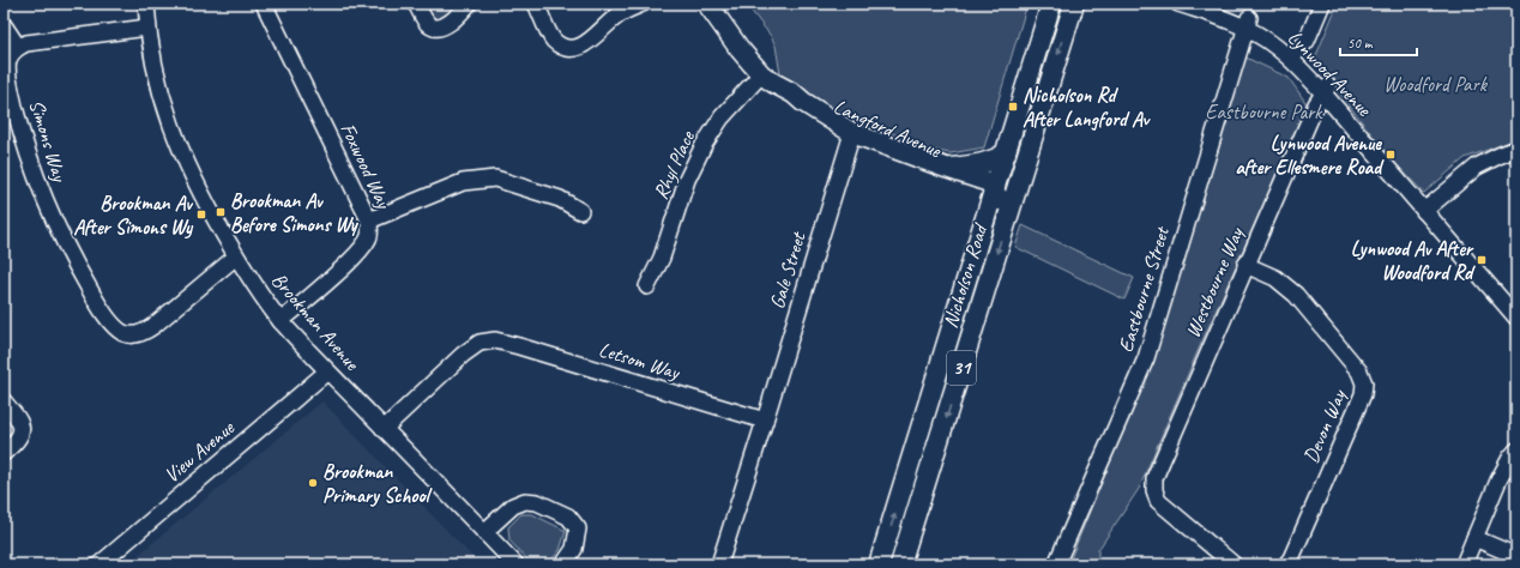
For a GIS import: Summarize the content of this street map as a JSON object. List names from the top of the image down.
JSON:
{
  "streets": {
    "main road": ["Langford Avenue", "Nicholson Road", "31"],
    "street": [
      "Lynwood Avenue",
      "Simons Way",
      "Foxwood Way",
      "Rhyl Place",
      "Gale Street",
      "Westbourne Way",
      "Eastbourne Street",
      "Brookman Avenue",
      "Letsom Way",
      "Devon Way",
      "View Avenue"
    ]
  },
  "crossings": [
    ["Lynwood Avenue", "Westbourne Way"],
    ["Lynwood Avenue", "Eastbourne Street"],
    ["Langford Avenue", "Rhyl Place"],
    ["Langford Avenue", "Gale Street"],
    ["Langford Avenue", "Nicholson Road"],
    ["Simons Way", "Brookman Avenue"],
    ["Foxwood Way", "Brookman Avenue"],
    ["Gale Street", "Letsom Way"],
    ["Westbourne Way", "Devon Way"],
    ["Brookman Avenue", "Letsom Way"],
    ["Brookman Avenue", "View Avenue"]
  ],
  "parks": ["Woodford Park", "Eastbourne Park"],
  "places": {
    "transit": [
      "Nicholson Rd After Langford Av",
      "Lynwood Avenue after Ellesmere Road",
      "Brookman Av Before Simons Wy",
      "Brookman Av After Simons Wy",
      "Lynwood Av After Woodford Rd"
    ],
    "other": ["Brookman Primary School"]
  },
  "scale_bar": "50 m"
}
